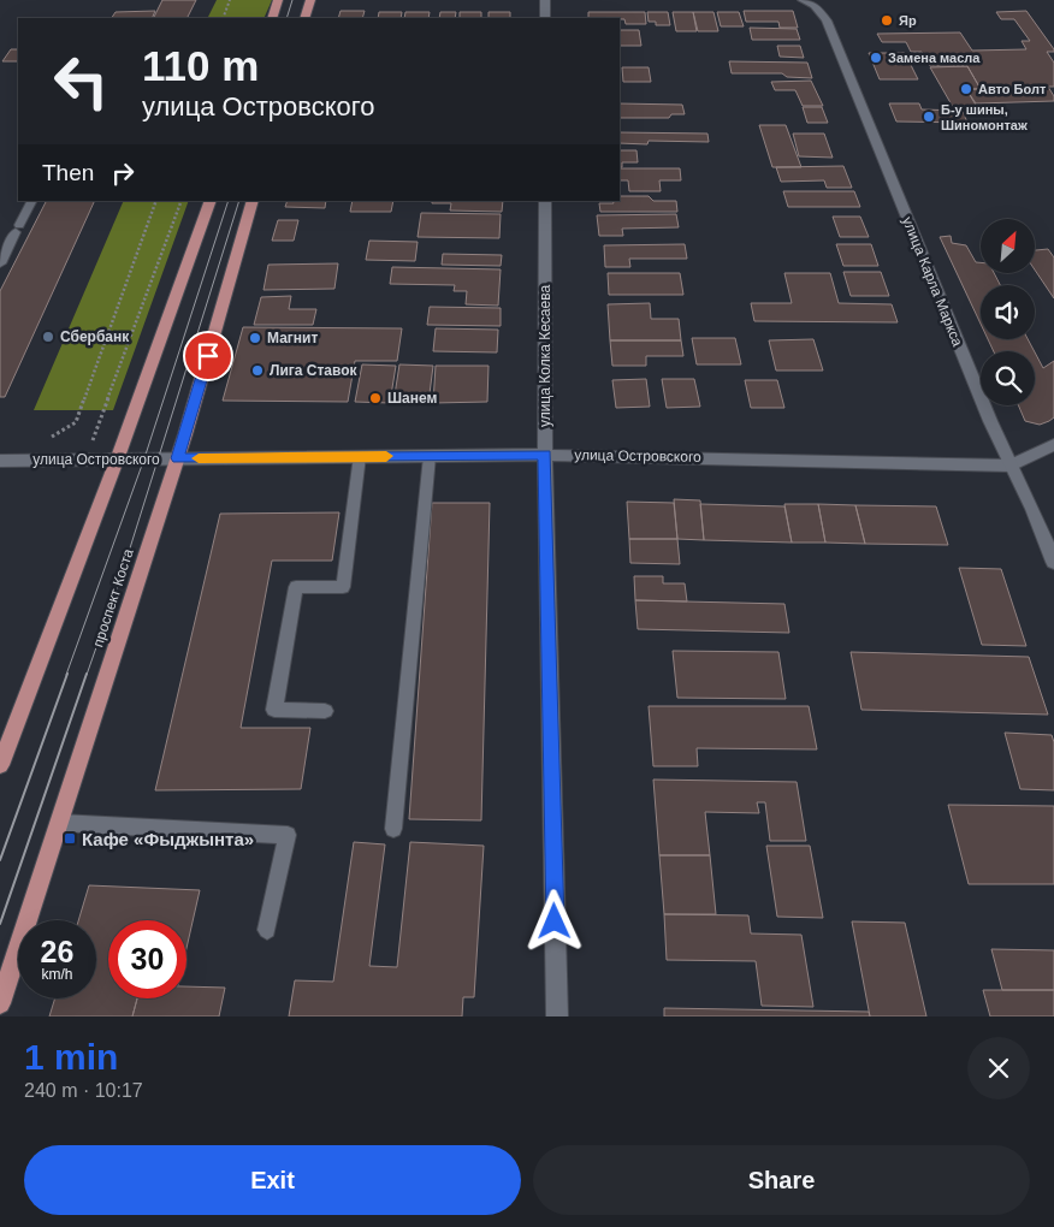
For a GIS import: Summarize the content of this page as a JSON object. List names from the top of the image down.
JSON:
{
  "streets": {
    "main road": ["проспект Коста"],
    "street": ["улица Карла Маркса", "улица Колка Кесаева", "улица Островского"]
  },
  "crossings": [
    ["улица Карла Маркса", "улица Островского"],
    ["улица Колка Кесаева", "улица Островского"],
    ["улица Островского", "проспект Коста"]
  ],
  "places": {
    "other": [
      "Яр",
      "Замена масла",
      "Авто Болт",
      "Б-у шины, Шиномонтаж",
      "Сбербанк",
      "Магнит",
      "Лига Ставок",
      "Шанем"
    ],
    "transit": ["Кафе «Фыджынта»"]
  },
  "north": "top right",
  "page": {
    "turn": ["110 m", "улица Островского"],
    "then": "Then",
    "speed": "26 km/h",
    "limit": "30",
    "heading": ["1 min", "240 m · 10:17"],
    "buttons": ["Exit", "Share"]
  }
}
